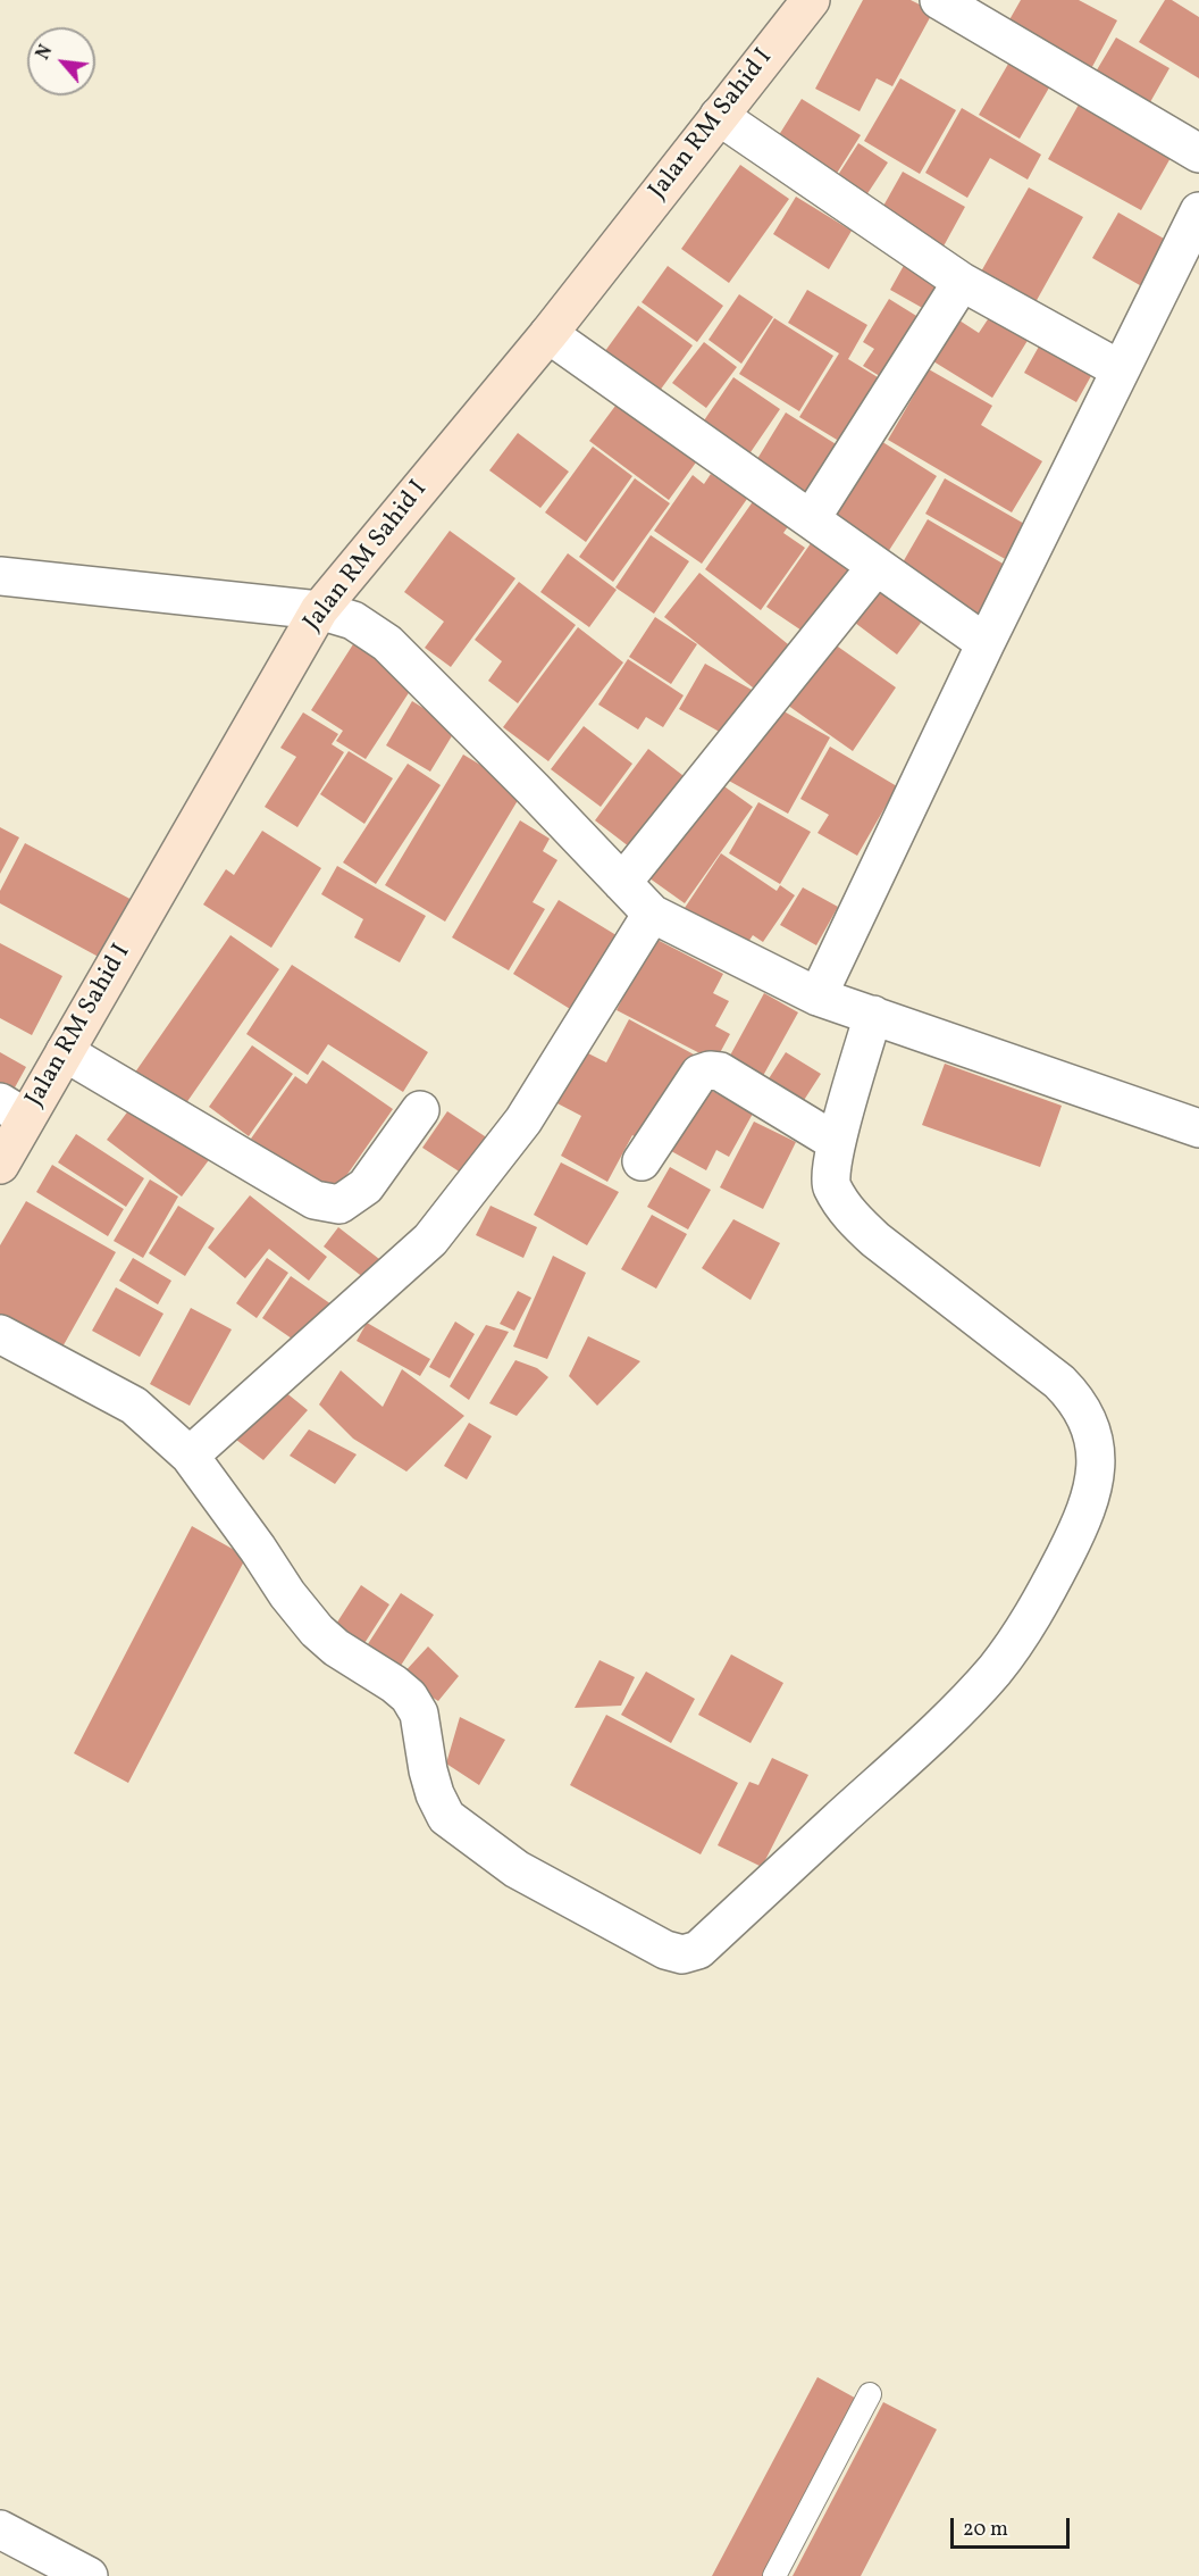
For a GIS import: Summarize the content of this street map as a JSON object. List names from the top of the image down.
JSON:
{
  "streets": {
    "street": ["Jalan RM Sahid I"]
  },
  "scale_bar": "20 m",
  "north": "top left"
}
